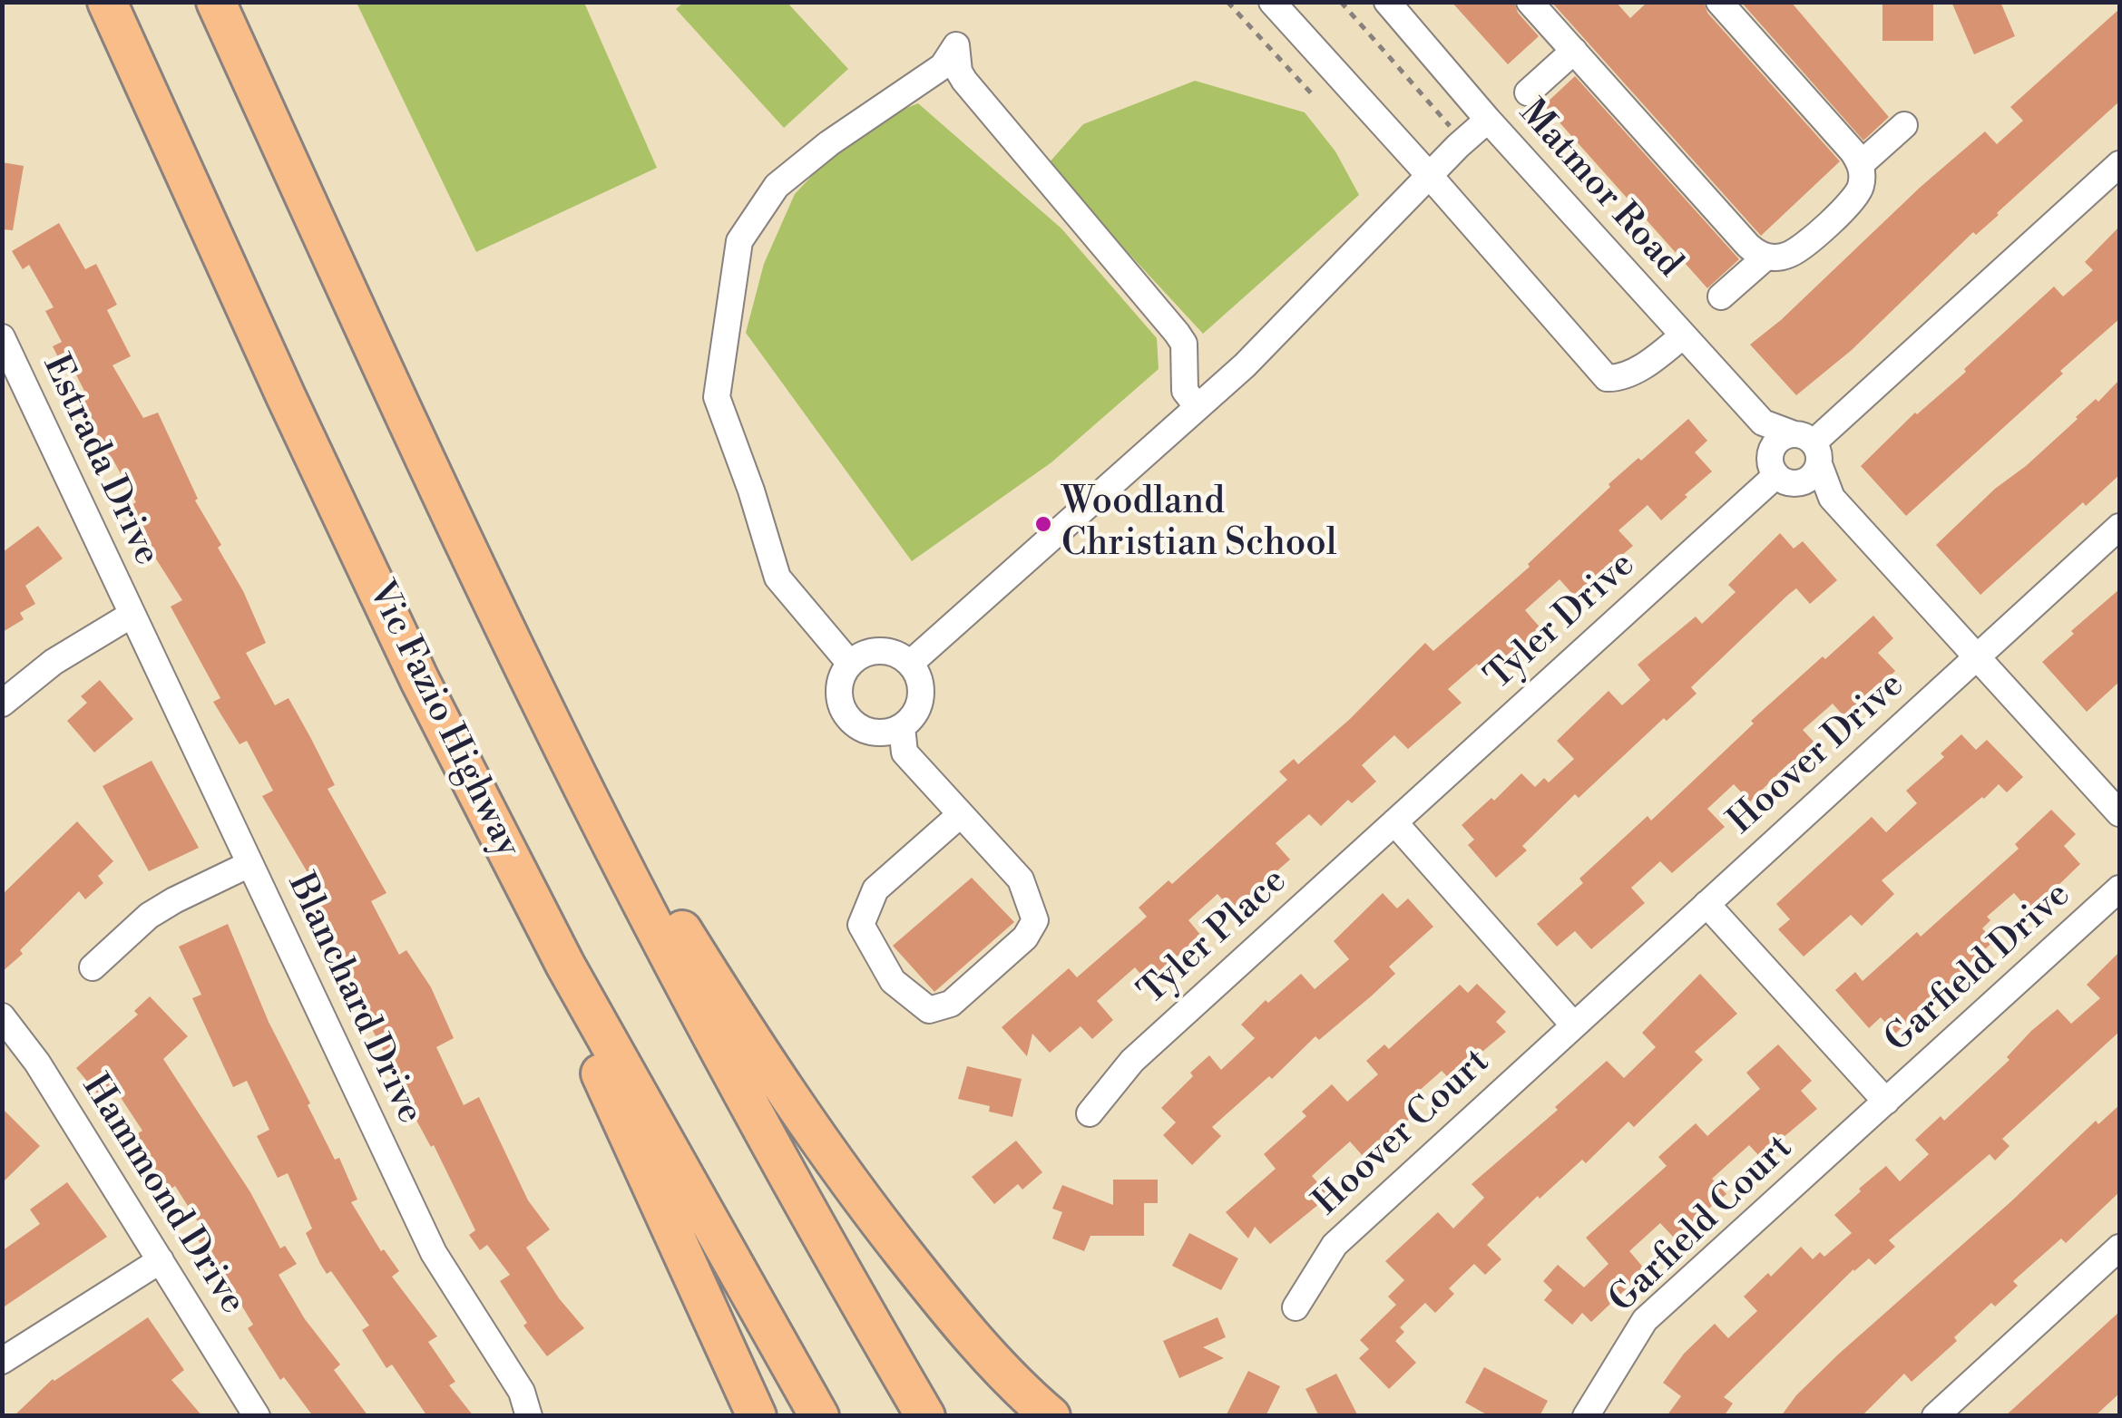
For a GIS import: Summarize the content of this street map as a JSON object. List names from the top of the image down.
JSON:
{
  "streets": {
    "highway": ["Vic Fazio Highway"],
    "street": [
      "Matmor Road",
      "Estrada Drive",
      "Tyler Drive",
      "Hoover Drive",
      "Tyler Place",
      "Garfield Drive",
      "Blanchard Drive",
      "Hoover Court",
      "Hammond Drive",
      "Garfield Court"
    ]
  },
  "crossings": [
    ["Matmor Road", "Tyler Drive"],
    ["Estrada Drive", "Blanchard Drive"],
    ["Tyler Drive", "Tyler Place"],
    ["Hoover Drive", "Hoover Court"],
    ["Garfield Drive", "Garfield Court"]
  ],
  "places": ["Woodland Christian School"]
}
